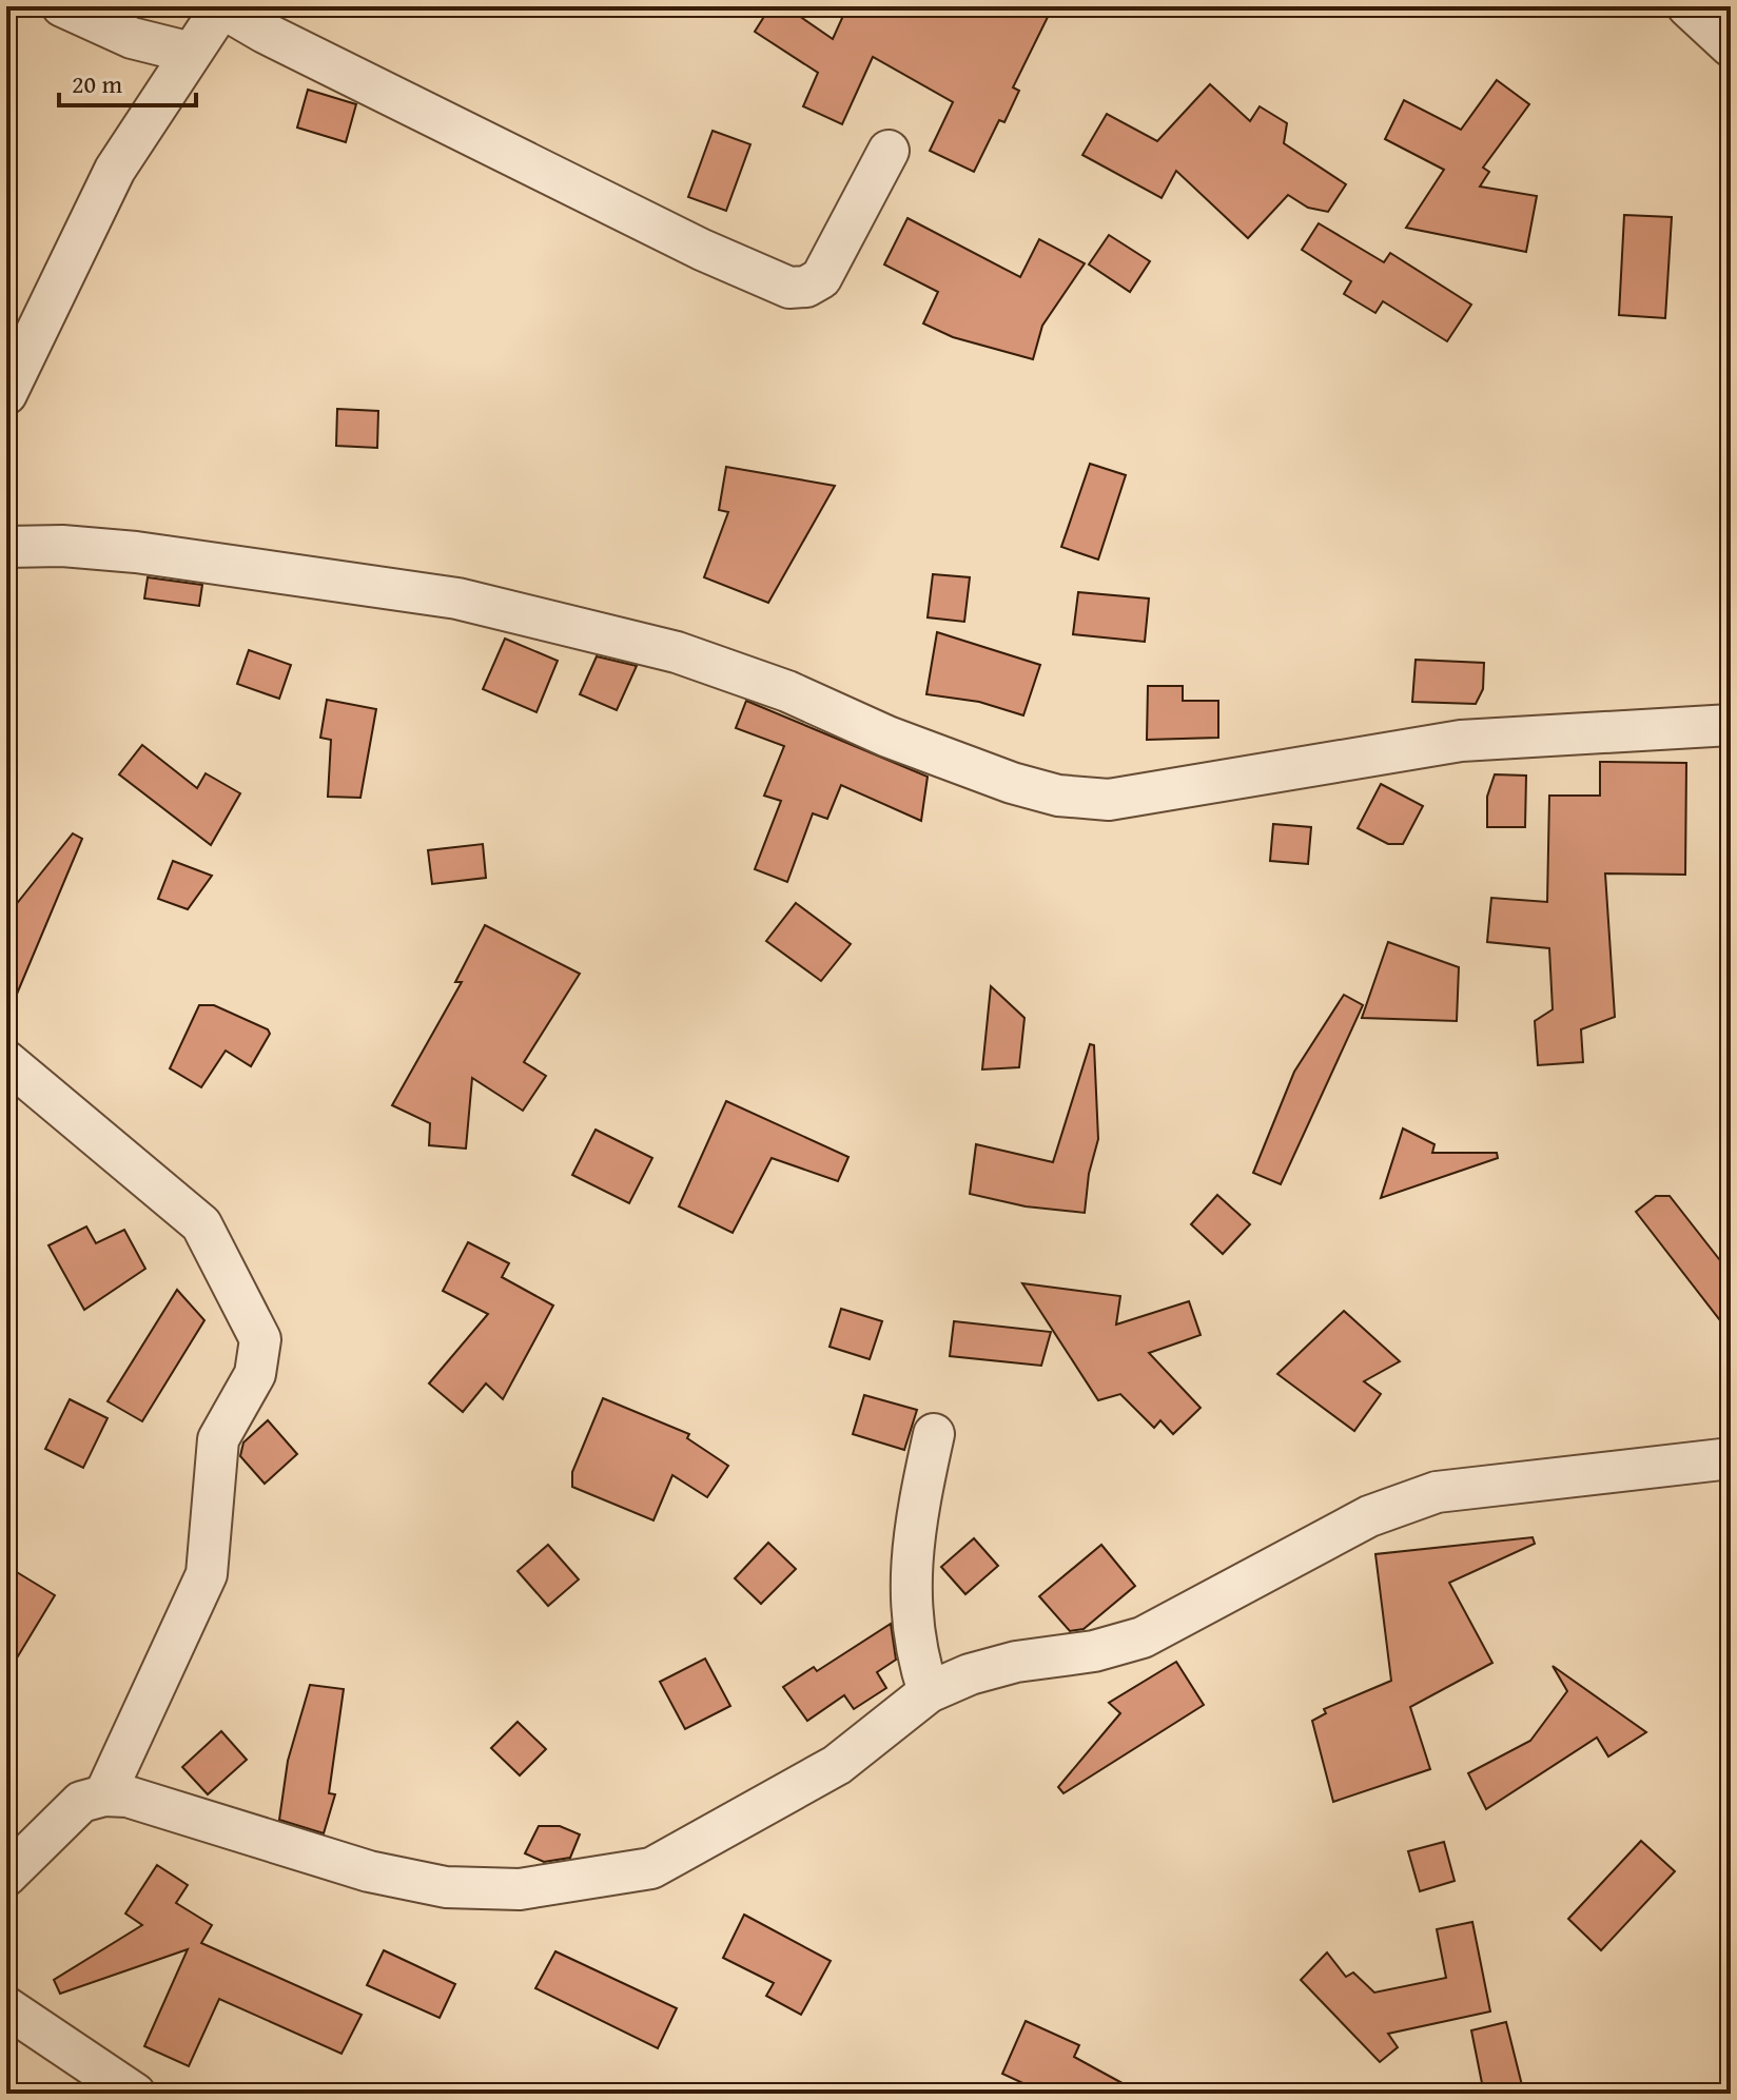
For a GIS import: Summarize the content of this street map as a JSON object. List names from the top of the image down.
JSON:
{
  "scale_bar": "20 m"
}
